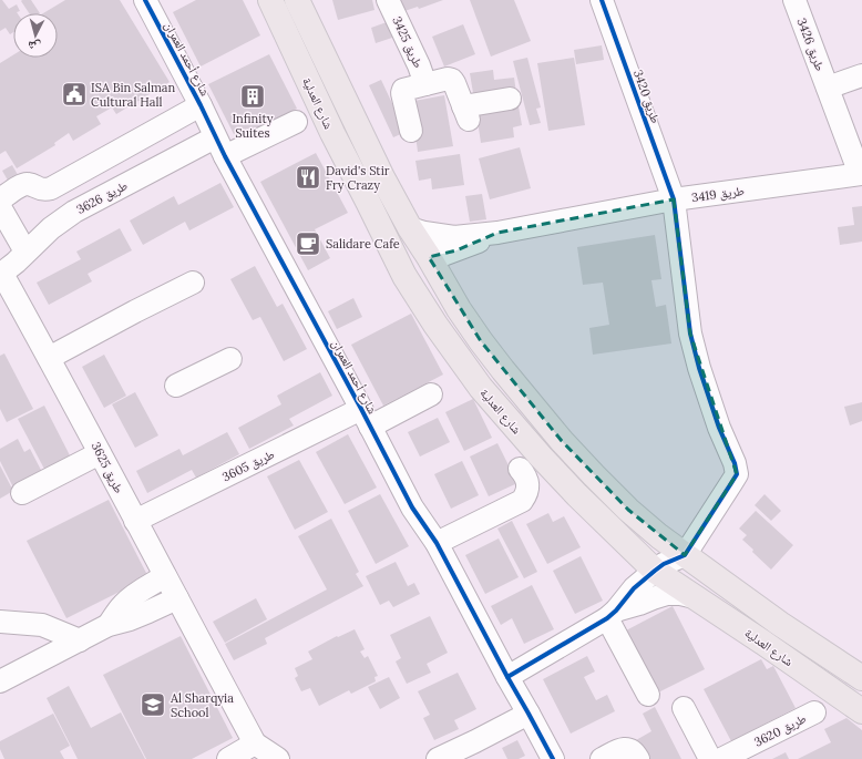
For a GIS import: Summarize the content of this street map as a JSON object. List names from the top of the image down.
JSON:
{
  "streets": {
    "main road": ["شارع العدلية"],
    "street": [
      "طريق 3425",
      "طريق 3426",
      "شارع أحمد العمران",
      "طريق 3420",
      "طريق 3419",
      "طريق 3626",
      "طريق 3605",
      "طريق 3625",
      "طريق 3620"
    ]
  },
  "crossings": [
    ["طريق 3426", "طريق 3419"],
    ["شارع أحمد العمران", "طريق 3626"],
    ["شارع أحمد العمران", "طريق 3605"],
    ["طريق 3420", "شارع العدلية"],
    ["طريق 3420", "طريق 3419"],
    ["شارع العدلية", "طريق 3419"],
    ["طريق 3626", "طريق 3625"],
    ["طريق 3605", "طريق 3625"]
  ],
  "places": {
    "public building": ["ISA Bin Salman Cultural Hall"],
    "building": ["Infinity Suites"],
    "restaurant": ["David's Stir Fry Crazy"],
    "cafe": ["Salidare Cafe"],
    "school or university": ["Al Sharqyia School"]
  },
  "north": "bottom"
}
